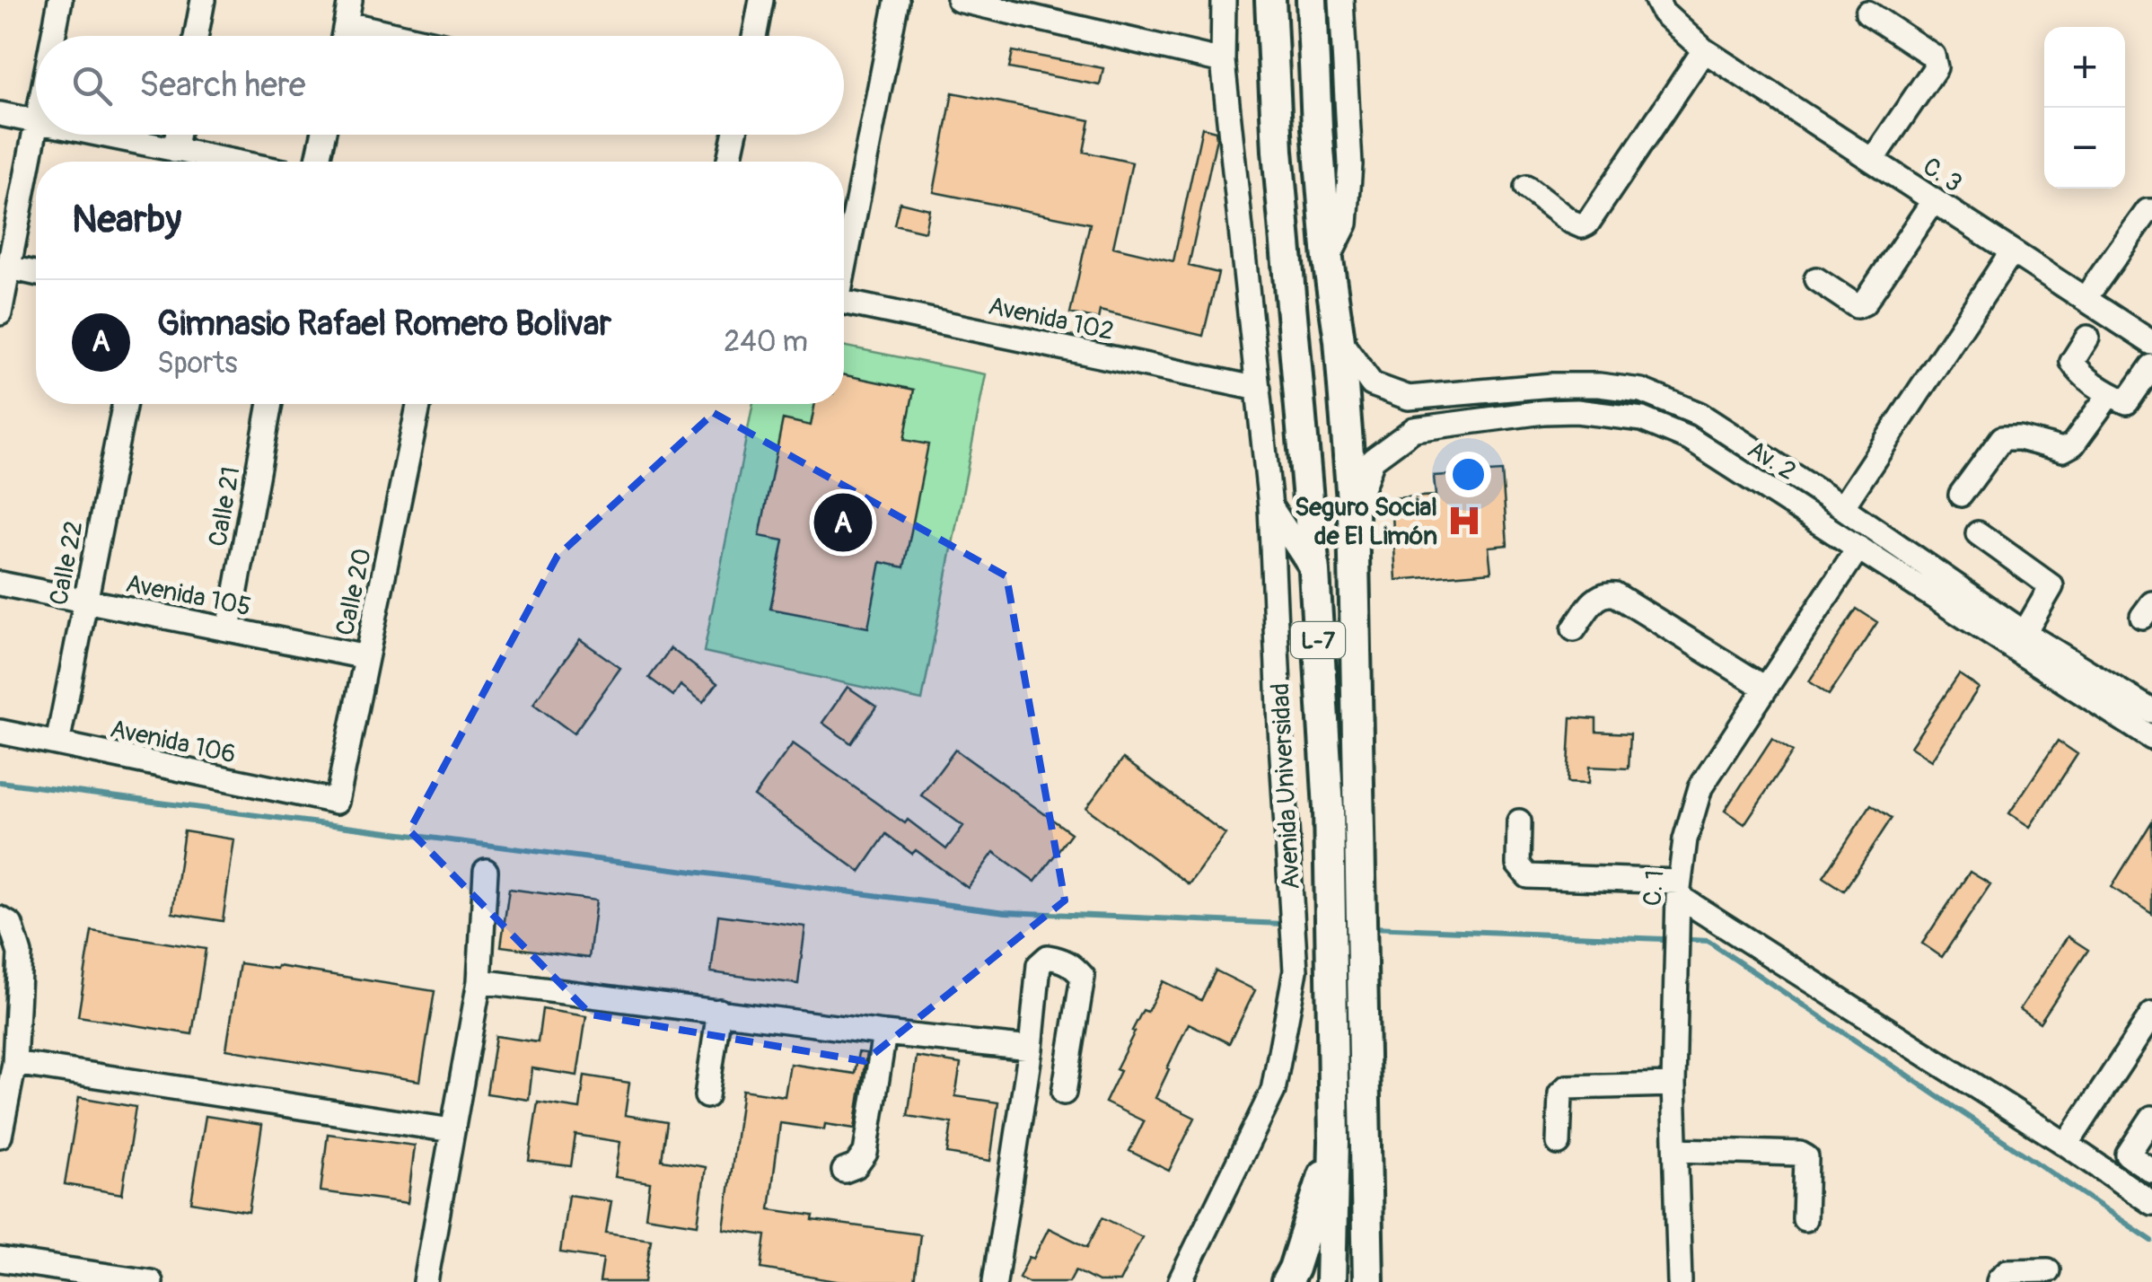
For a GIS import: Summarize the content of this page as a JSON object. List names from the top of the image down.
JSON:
{
  "streets": {
    "main road": ["L-7", "Avenida Universidad"],
    "street": [
      "C. 3",
      "Avenida 102",
      "Av. 2",
      "Calle 21",
      "Calle 22",
      "Calle 20",
      "Avenida 105",
      "Avenida 106",
      "C. 1"
    ]
  },
  "crossings": [
    ["Avenida 102", "Avenida Universidad"],
    ["Av. 2", "L-7"],
    ["Av. 2", "C. 1"],
    ["Calle 21", "Avenida 105"],
    ["Calle 22", "Avenida 105"],
    ["Calle 22", "Avenida 106"],
    ["Calle 20", "Avenida 105"],
    ["Calle 20", "Avenida 106"]
  ],
  "places": {
    "hospital": ["Seguro Social de El Limón"]
  },
  "page": {
    "map_buttons": ["+", "−"],
    "search": "Search here",
    "heading": "Nearby",
    "list": [
      {
        "mark": "A",
        "name": "Gimnasio Rafael Romero Bolivar",
        "note": "Sports",
        "value": "240 m"
      }
    ],
    "pins": "A"
  }
}
